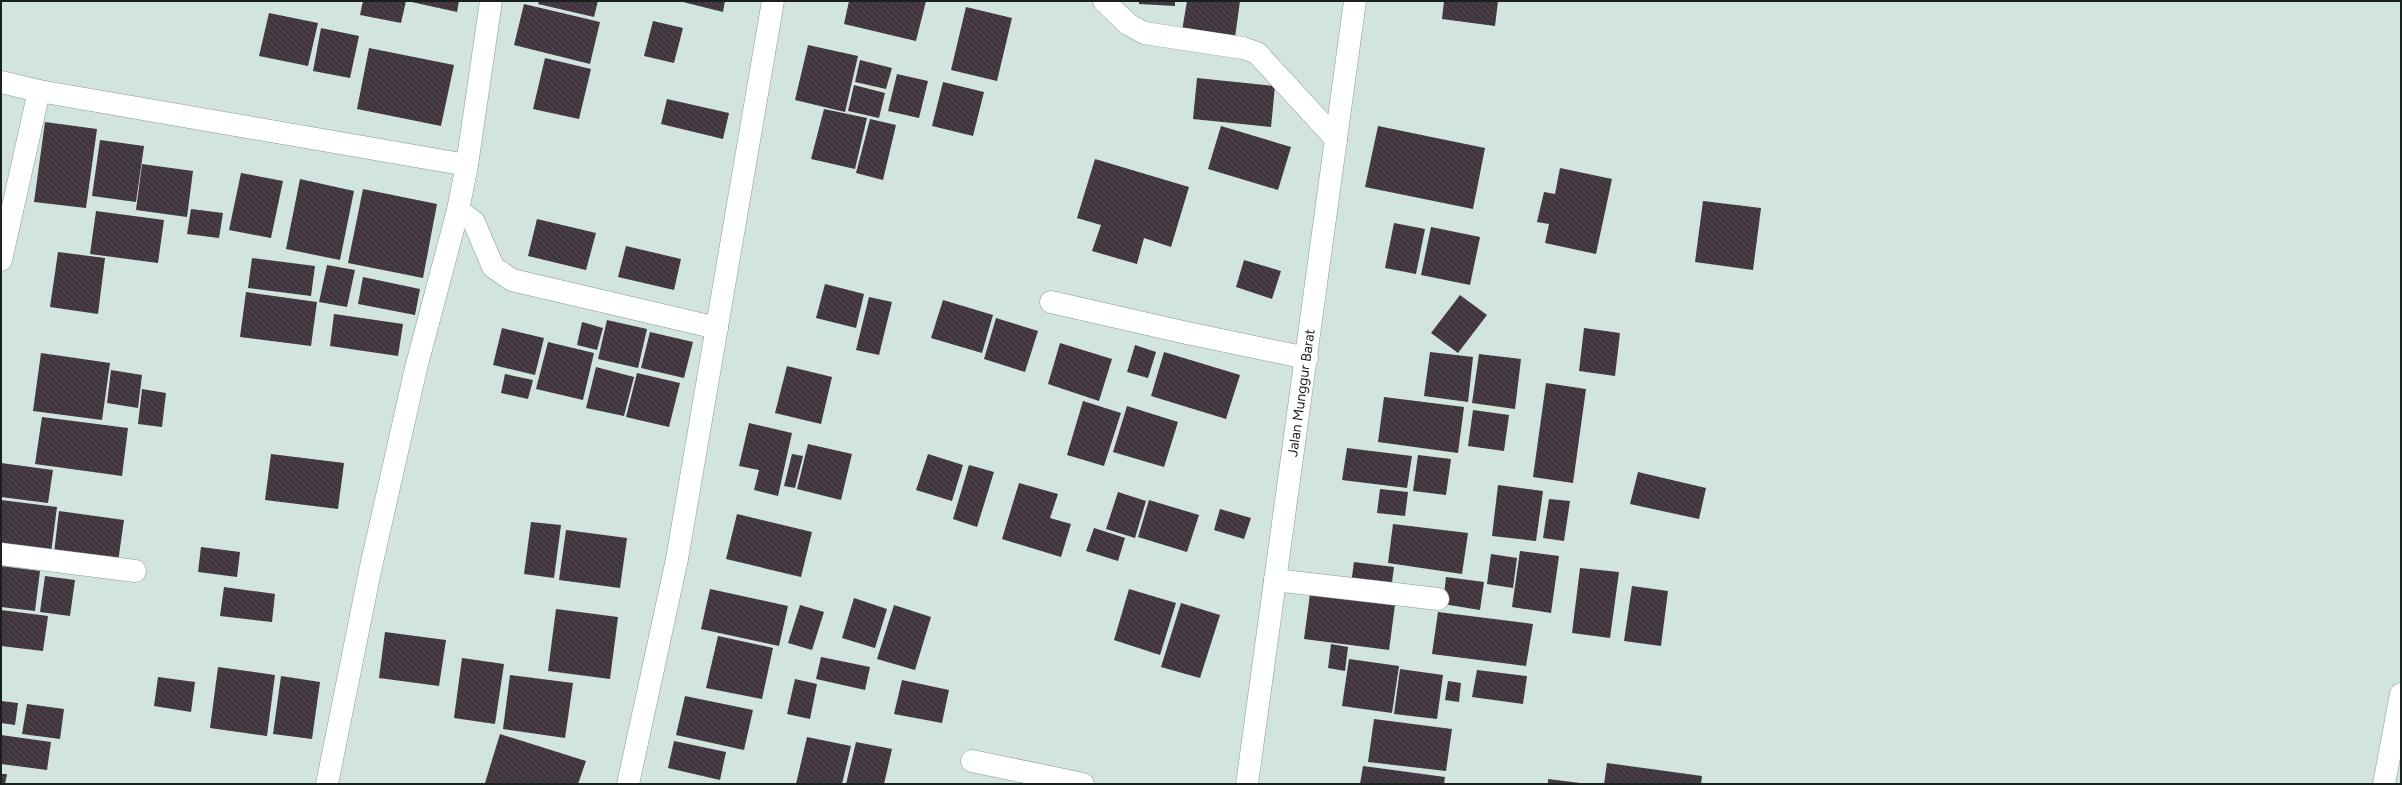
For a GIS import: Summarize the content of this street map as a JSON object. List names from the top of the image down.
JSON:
{
  "streets": {
    "street": ["Jalan Munggur Barat"]
  }
}
